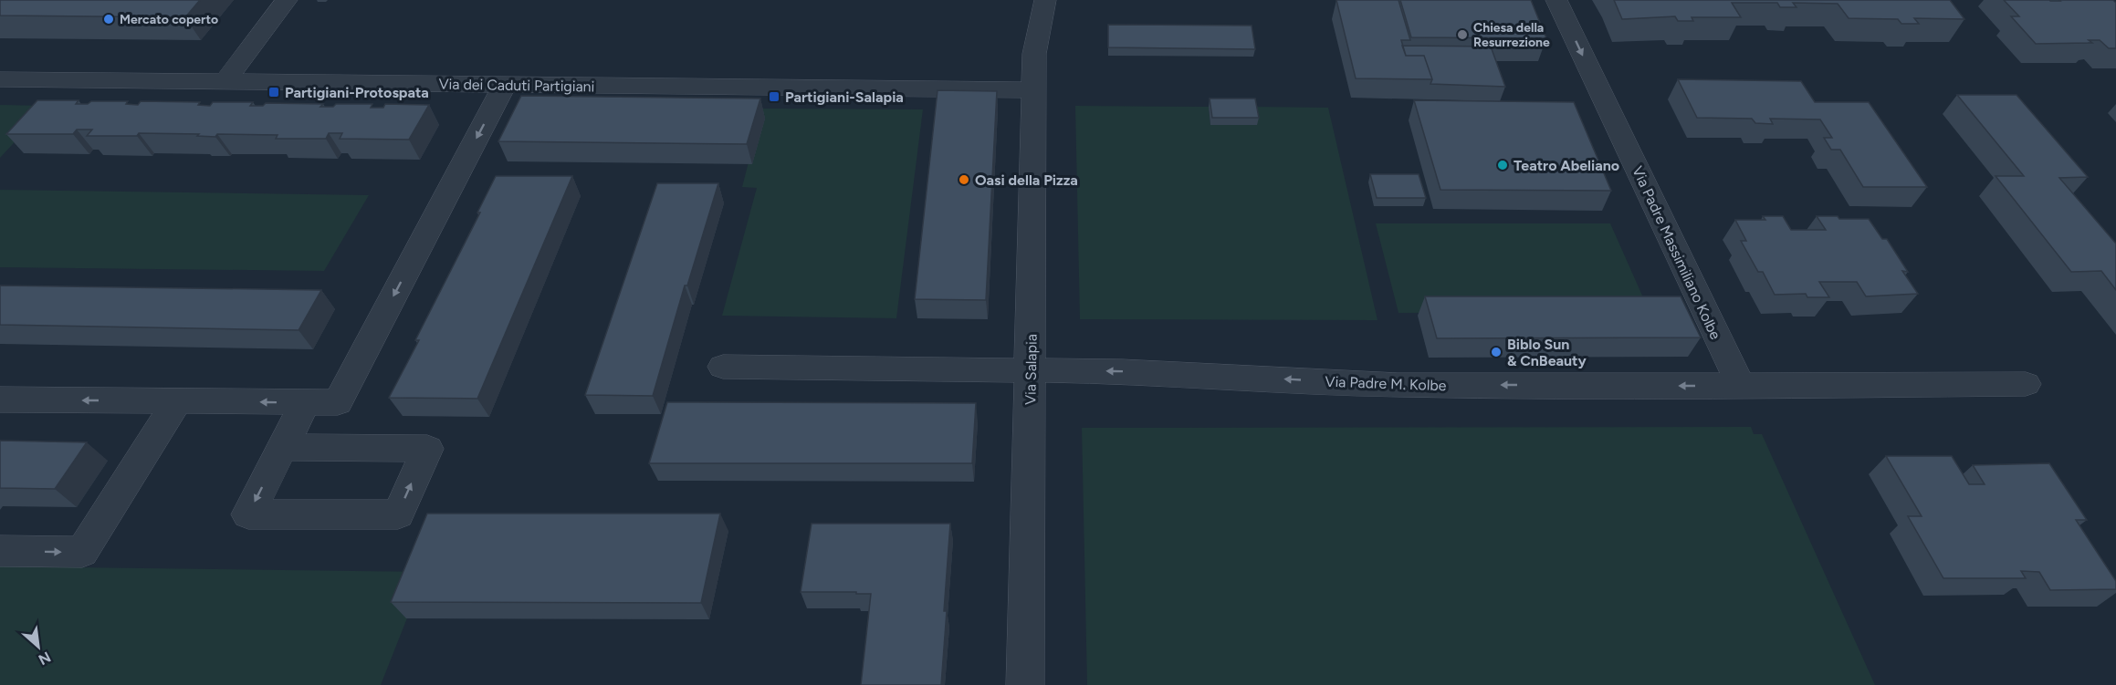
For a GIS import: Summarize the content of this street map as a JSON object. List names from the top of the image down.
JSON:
{
  "streets": {
    "street": [
      "Via dei Caduti Partigiani",
      "Via Padre Massimiliano Kolbe",
      "Via Salapia",
      "Via Padre M. Kolbe"
    ]
  },
  "crossings": [
    ["Via dei Caduti Partigiani", "Via Salapia"],
    ["Via Padre Massimiliano Kolbe", "Via Padre M. Kolbe"],
    ["Via Salapia", "Via Padre M. Kolbe"]
  ],
  "one_way": ["Via Padre Massimiliano Kolbe", "Via Padre M. Kolbe"],
  "places": {
    "other": [
      "Mercato coperto",
      "Chiesa della Resurrezione",
      "Teatro Abeliano",
      "Oasi della Pizza",
      "Biblo Sun & CnBeauty"
    ],
    "transit": ["Partigiani-Protospata", "Partigiani-Salapia"]
  },
  "north": "bottom right"
}
